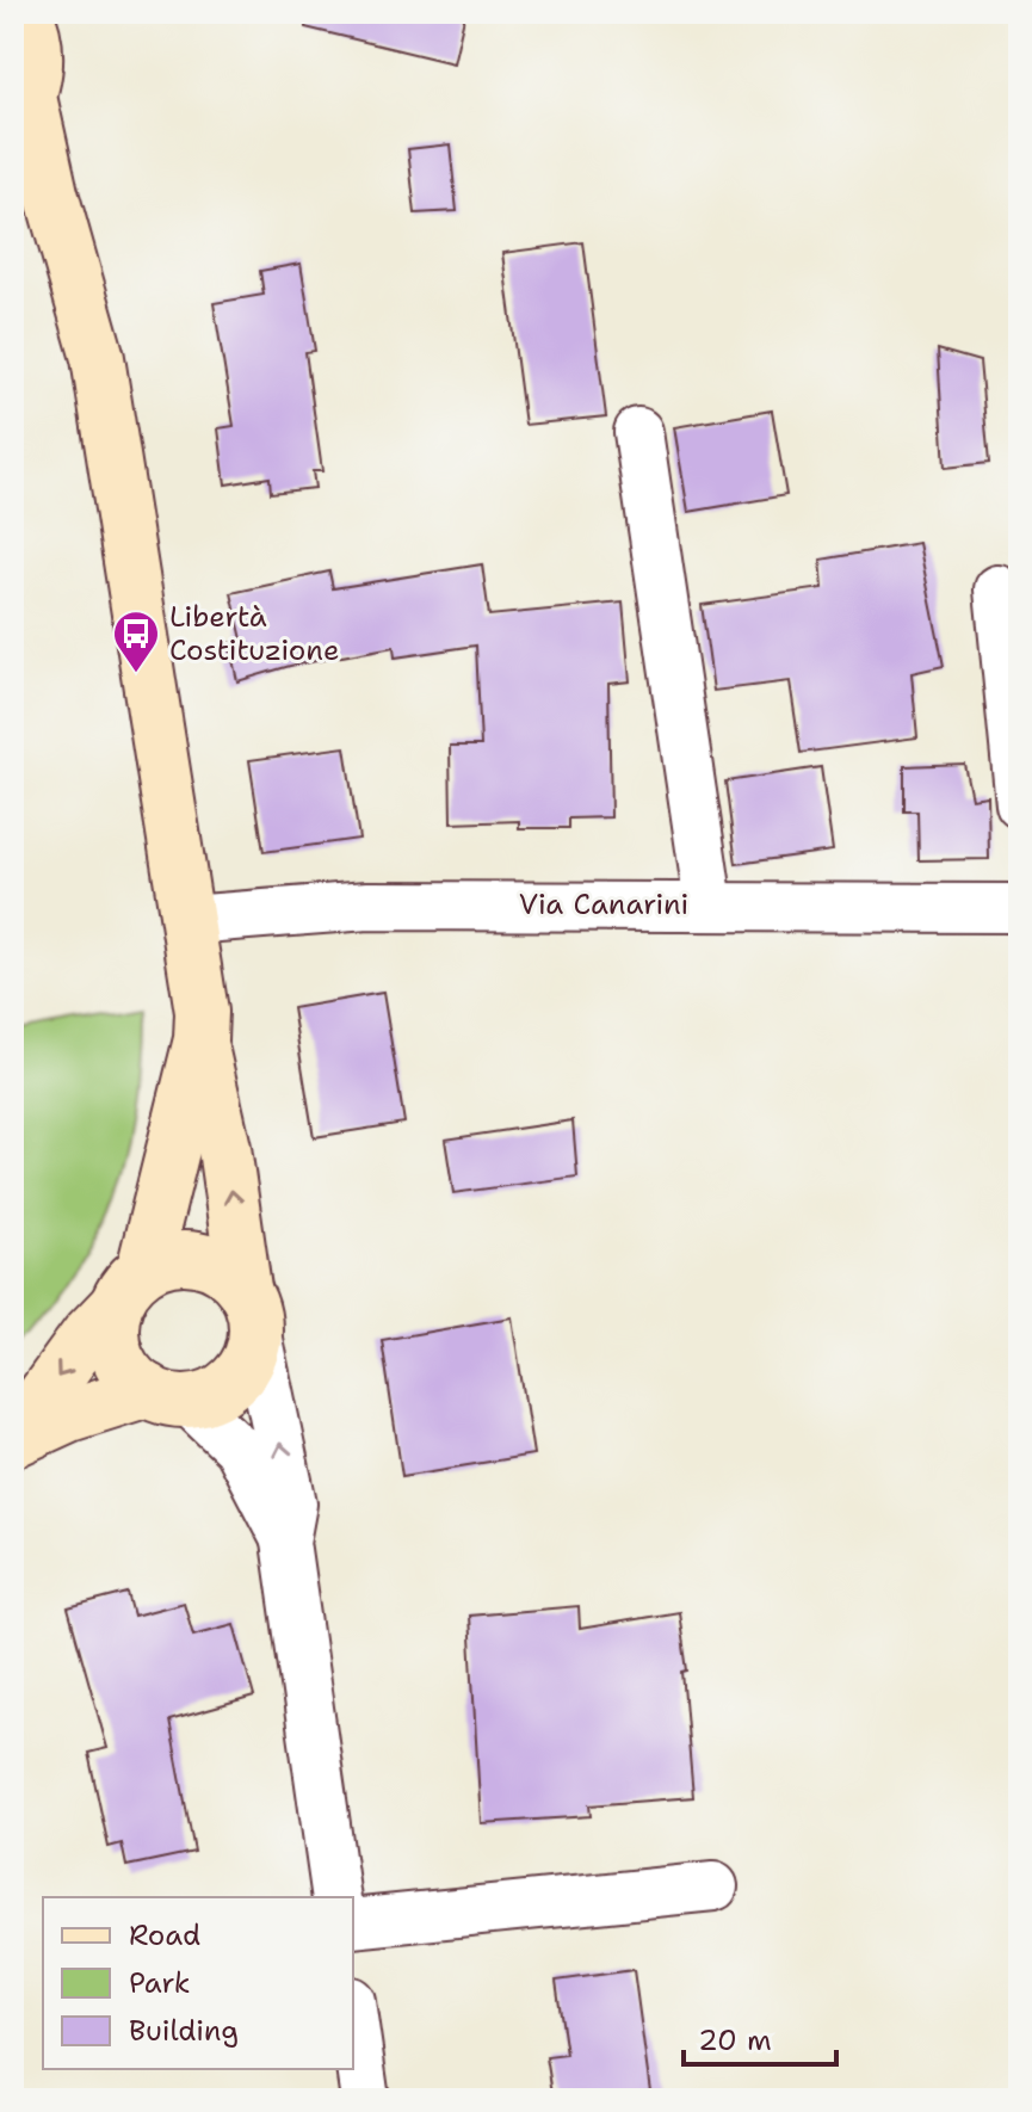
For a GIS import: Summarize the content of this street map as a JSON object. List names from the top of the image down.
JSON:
{
  "streets": {
    "street": ["Via Canarini"]
  },
  "places": {
    "bus stop": ["Libertà Costituzione"]
  },
  "legend": ["Road", "Park", "Building"],
  "scale_bar": "20 m"
}
